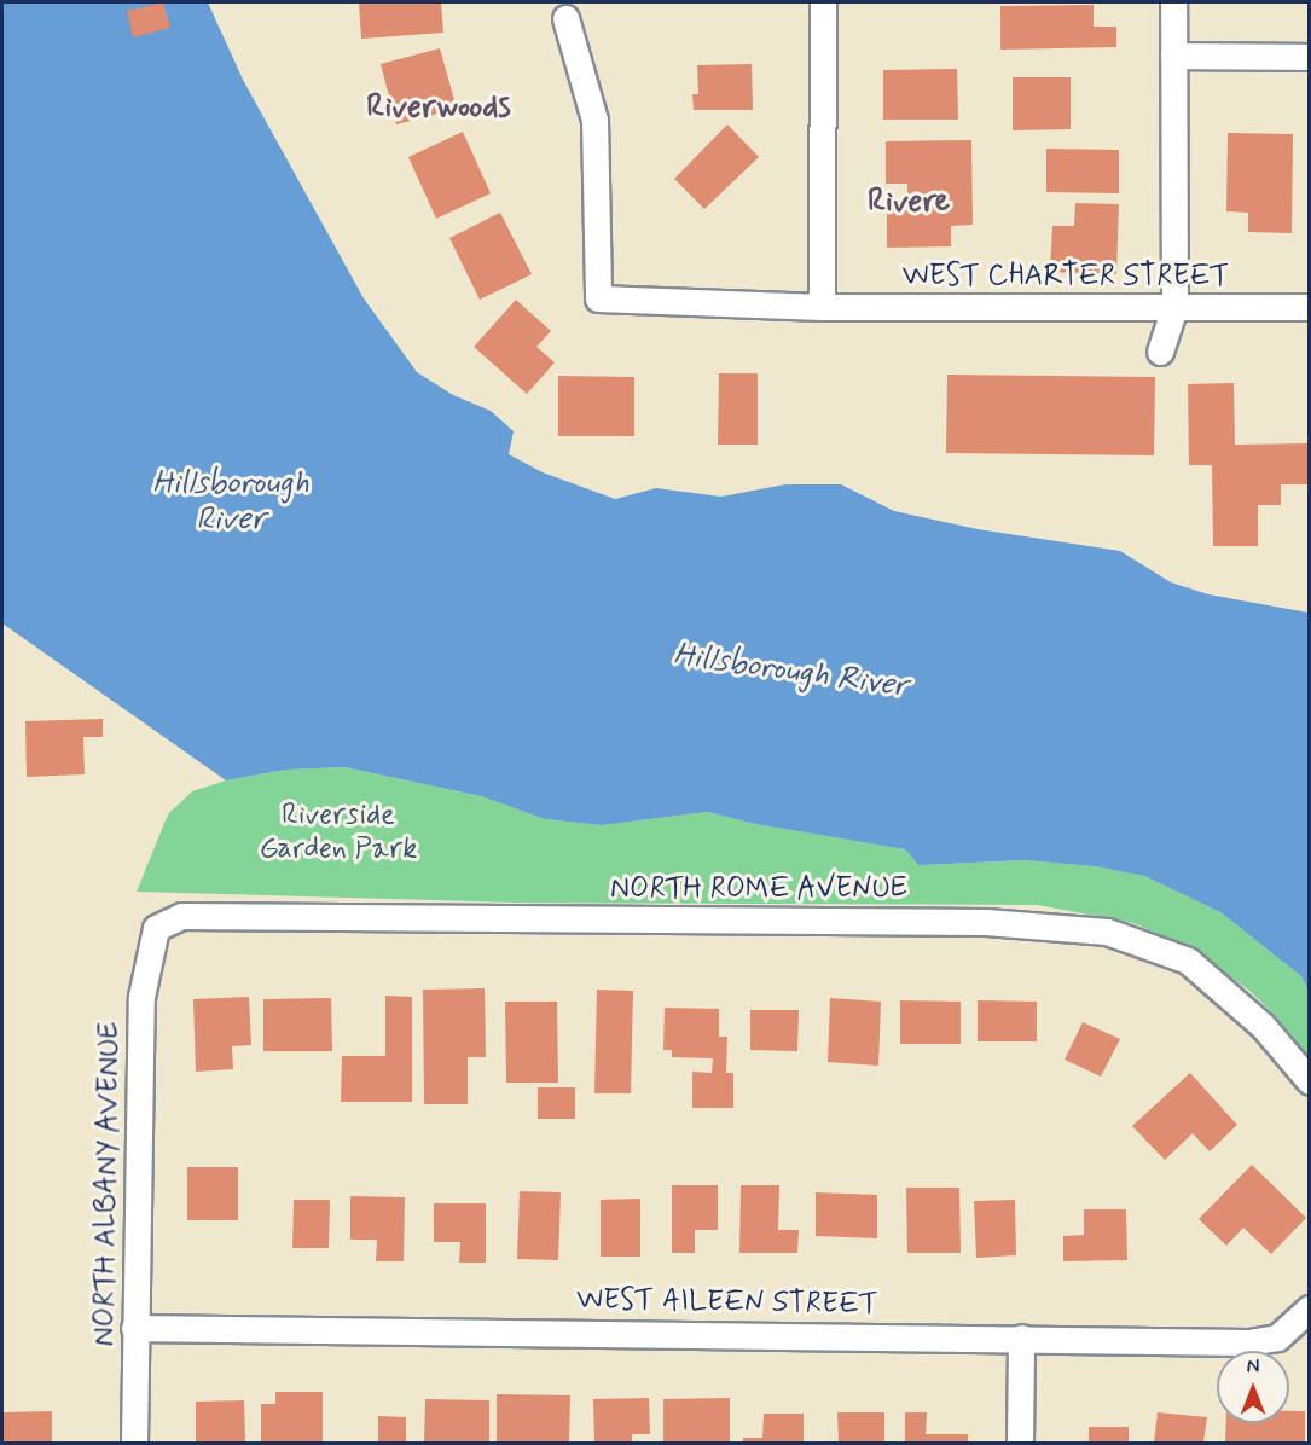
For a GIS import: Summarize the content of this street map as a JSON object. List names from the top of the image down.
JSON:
{
  "streets": {
    "street": [
      "WEST CHARTER STREET",
      "NORTH ROME AVENUE",
      "NORTH ALBANY AVENUE",
      "WEST AILEEN STREET"
    ]
  },
  "crossings": [
    ["NORTH ROME AVENUE", "NORTH ALBANY AVENUE"],
    ["NORTH ALBANY AVENUE", "WEST AILEEN STREET"]
  ],
  "districts": ["Riverwoods", "Rivere"],
  "water": ["Hillsborough River"],
  "parks": ["Riverside Garden Park"],
  "north": "top"
}
